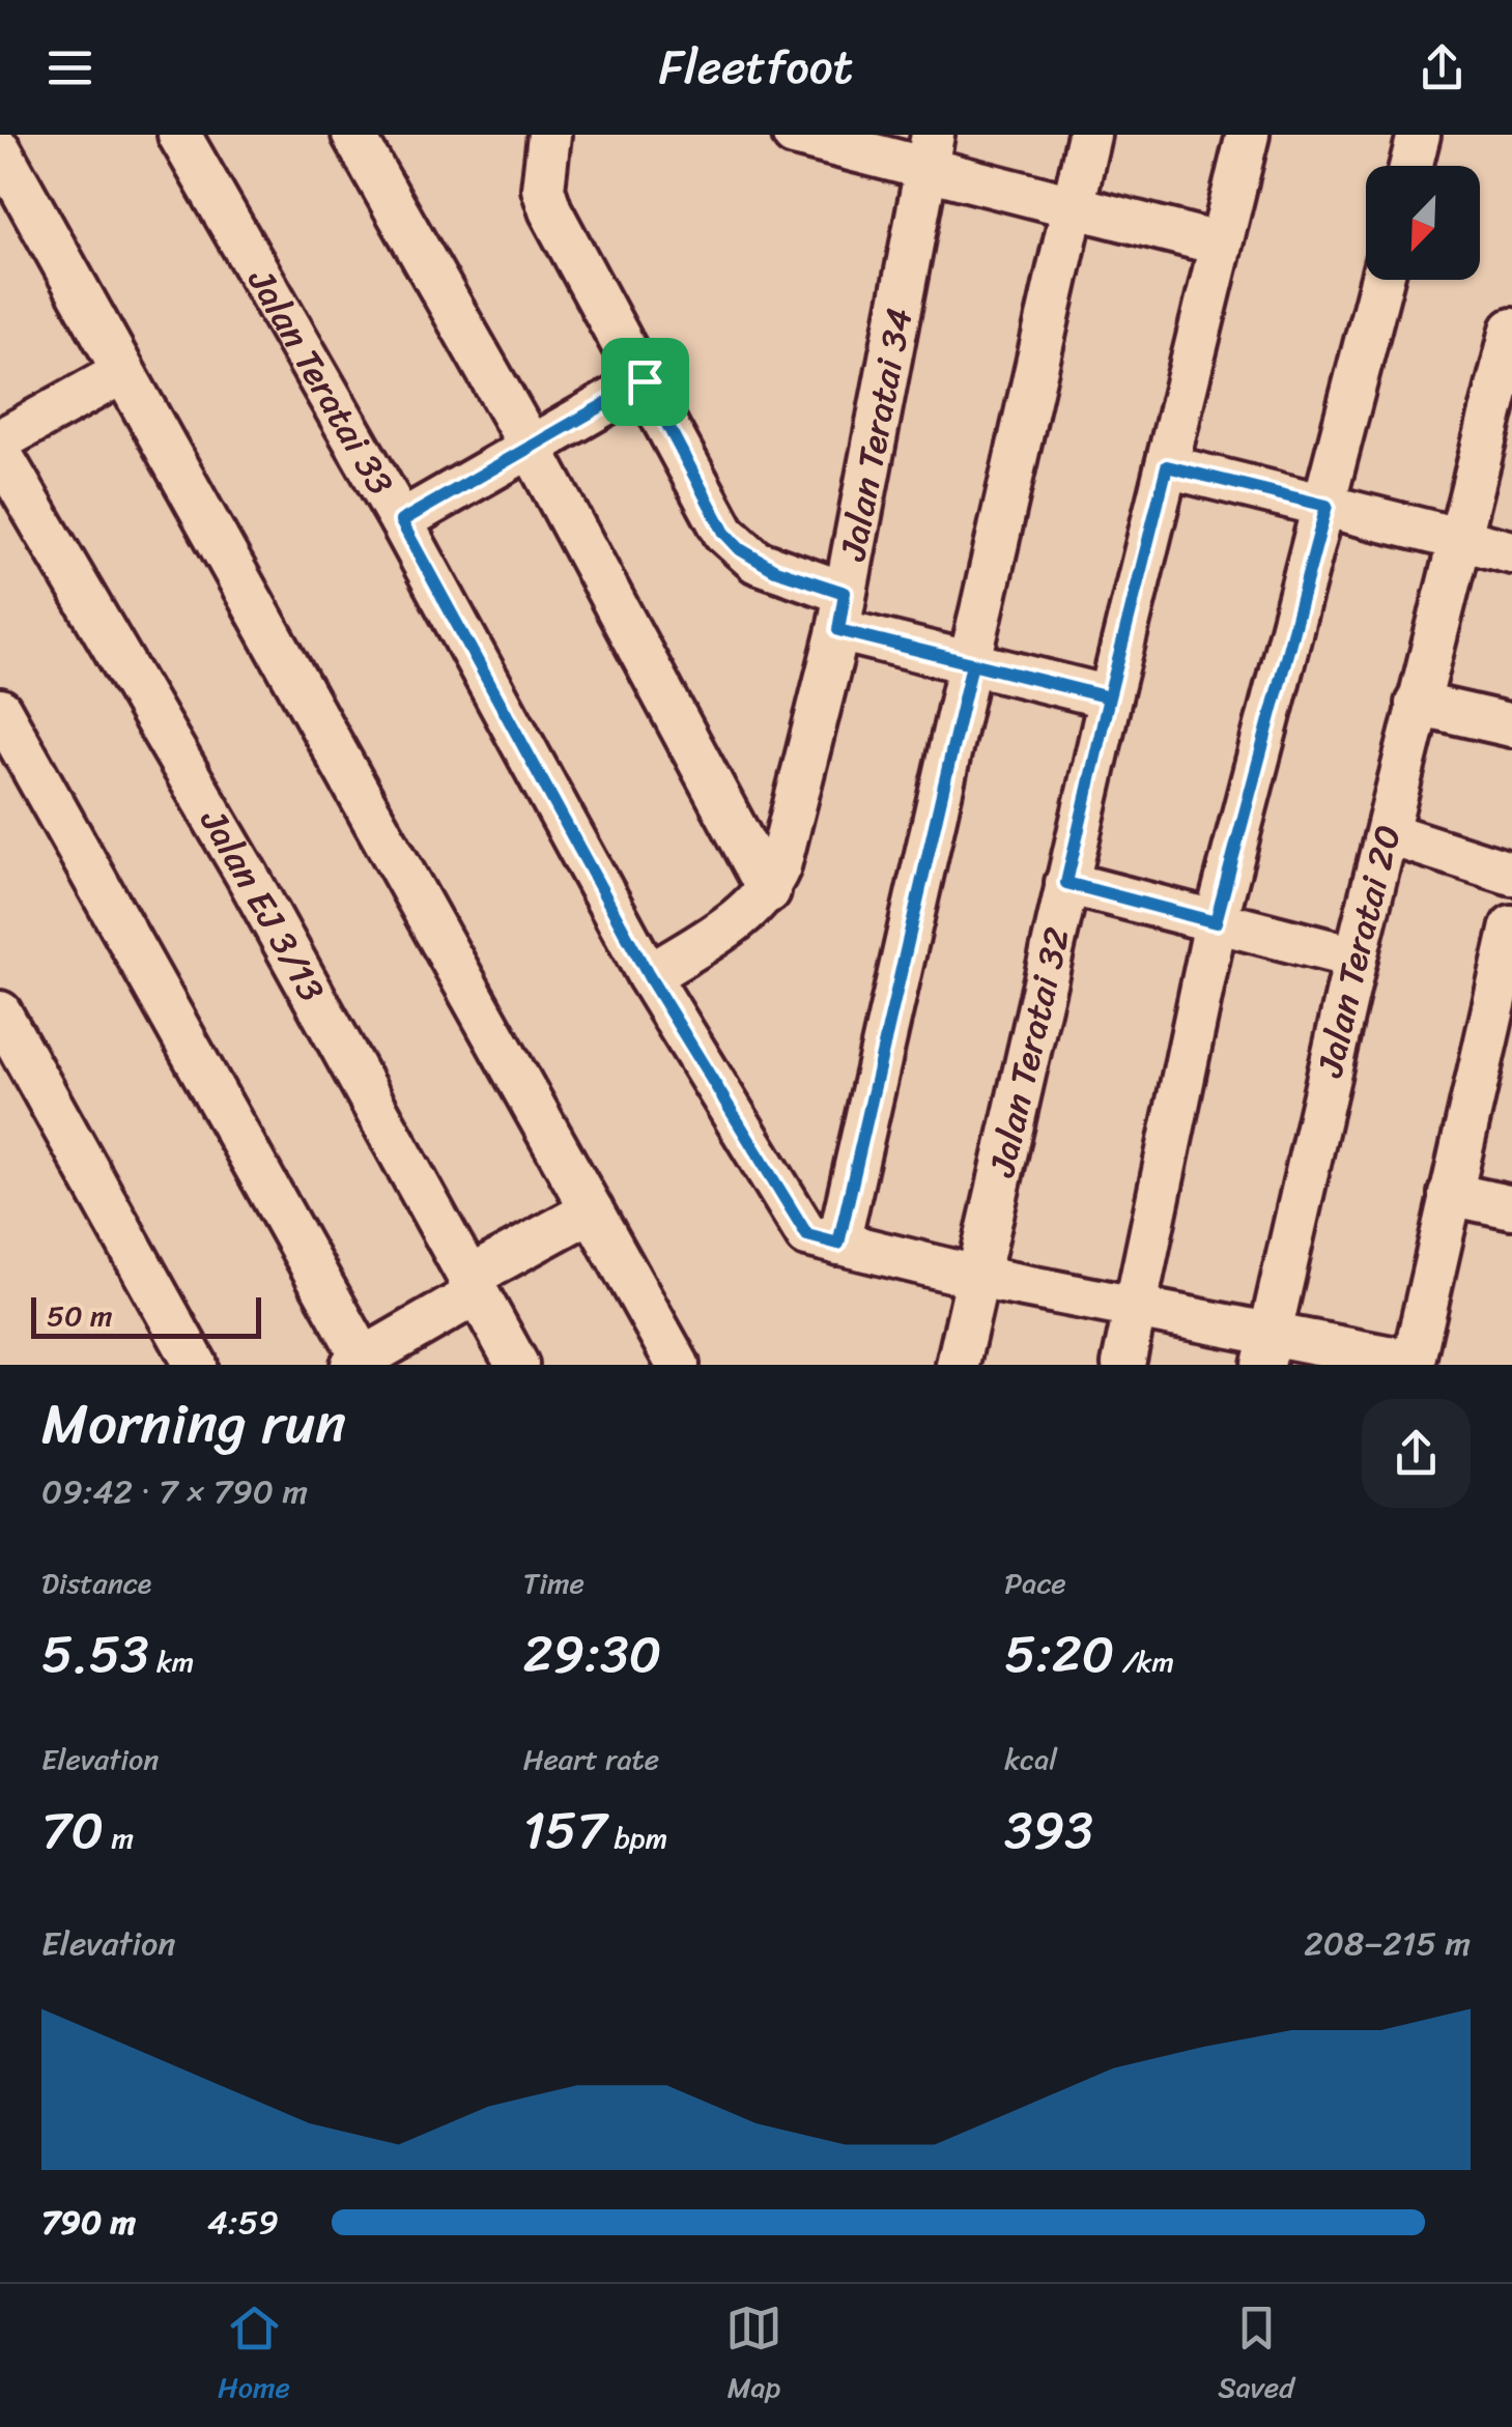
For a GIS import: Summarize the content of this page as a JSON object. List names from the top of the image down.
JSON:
{
  "streets": {
    "street": [
      "Jalan Teratai 33",
      "Jalan Teratai 34",
      "Jalan EJ 3/13",
      "Jalan Teratai 20",
      "Jalan Teratai 32"
    ]
  },
  "crossings": [
    ["Jalan Teratai 33", "Jalan Teratai 20"],
    ["Jalan Teratai 33", "Jalan Teratai 32"]
  ],
  "scale_bar": "50 m",
  "north": "bottom left",
  "page": {
    "header": "Fleetfoot",
    "scale": "50 m",
    "heading": ["Morning run", "09:42 · 7 × 790 m"],
    "stats": [
      ["Distance", "5.53 km"],
      ["Time", "29:30"],
      ["Pace", "5:20 /km"],
      ["Elevation", "70 m"],
      ["Heart rate", "157 bpm"],
      ["kcal", "393"]
    ],
    "chart": ["Elevation", "208–215 m"],
    "list": [
      {
        "name": "790 m",
        "note": "4:59"
      }
    ],
    "tabs": ["Home", "Map", "Saved"]
  }
}
